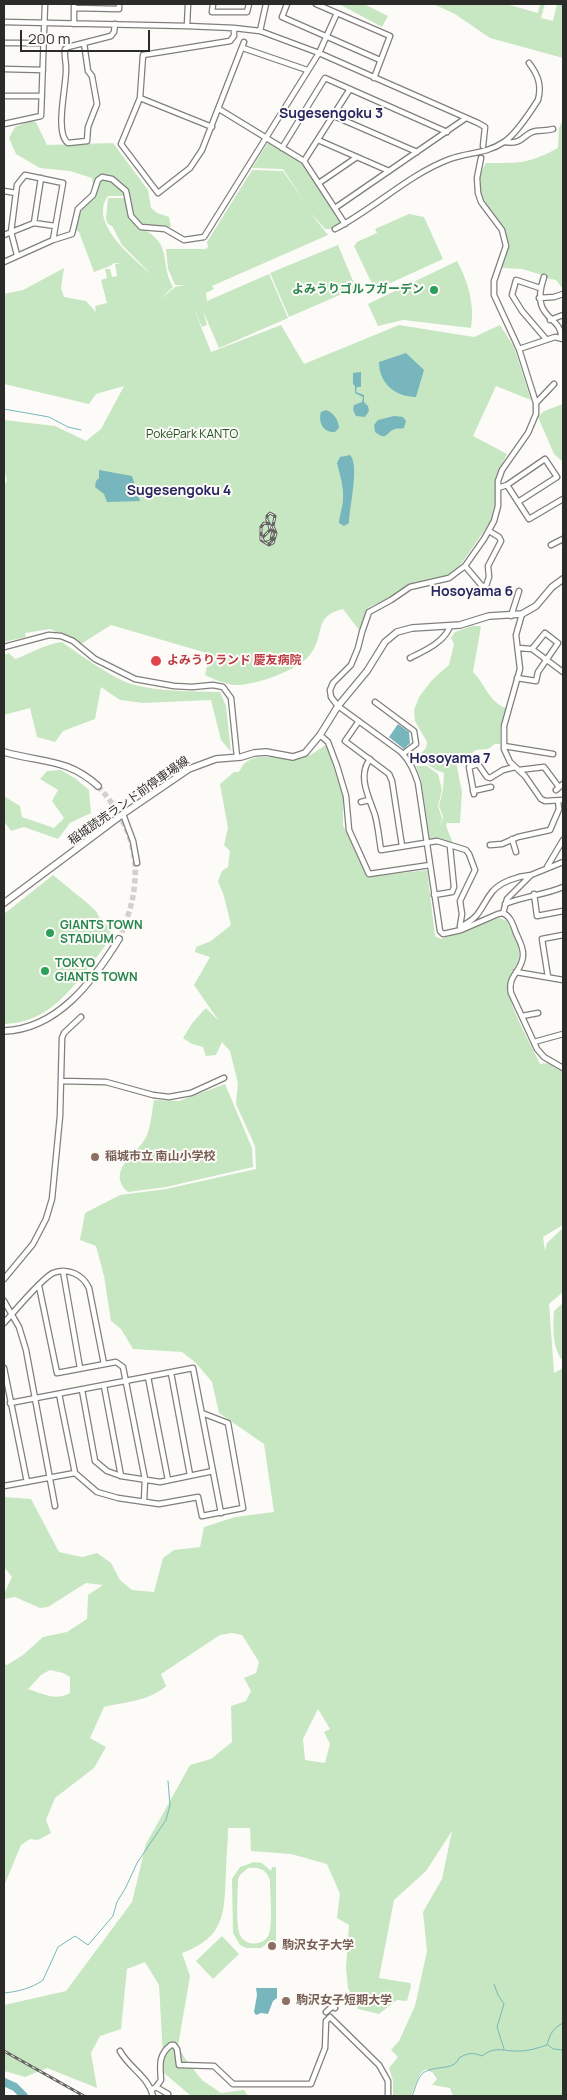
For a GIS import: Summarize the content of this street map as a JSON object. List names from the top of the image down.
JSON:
{
  "streets": {
    "main road": ["稲城読売ランド前停車場線"]
  },
  "districts": [
    "Sugesengoku 3",
    "Sugesengoku 4",
    "Hosoyama 6",
    "Hosoyama 7"
  ],
  "parks": ["PokéPark KANTO"],
  "places": [
    "よみうりゴルフガーデン",
    "よみうりランド 慶友病院",
    "GIANTS TOWN STADIUM",
    "TOKYO GIANTS TOWN",
    "稲城市立 南山小学校",
    "駒沢女子大学",
    "駒沢女子短期大学"
  ],
  "scale_bar": "200 m"
}
